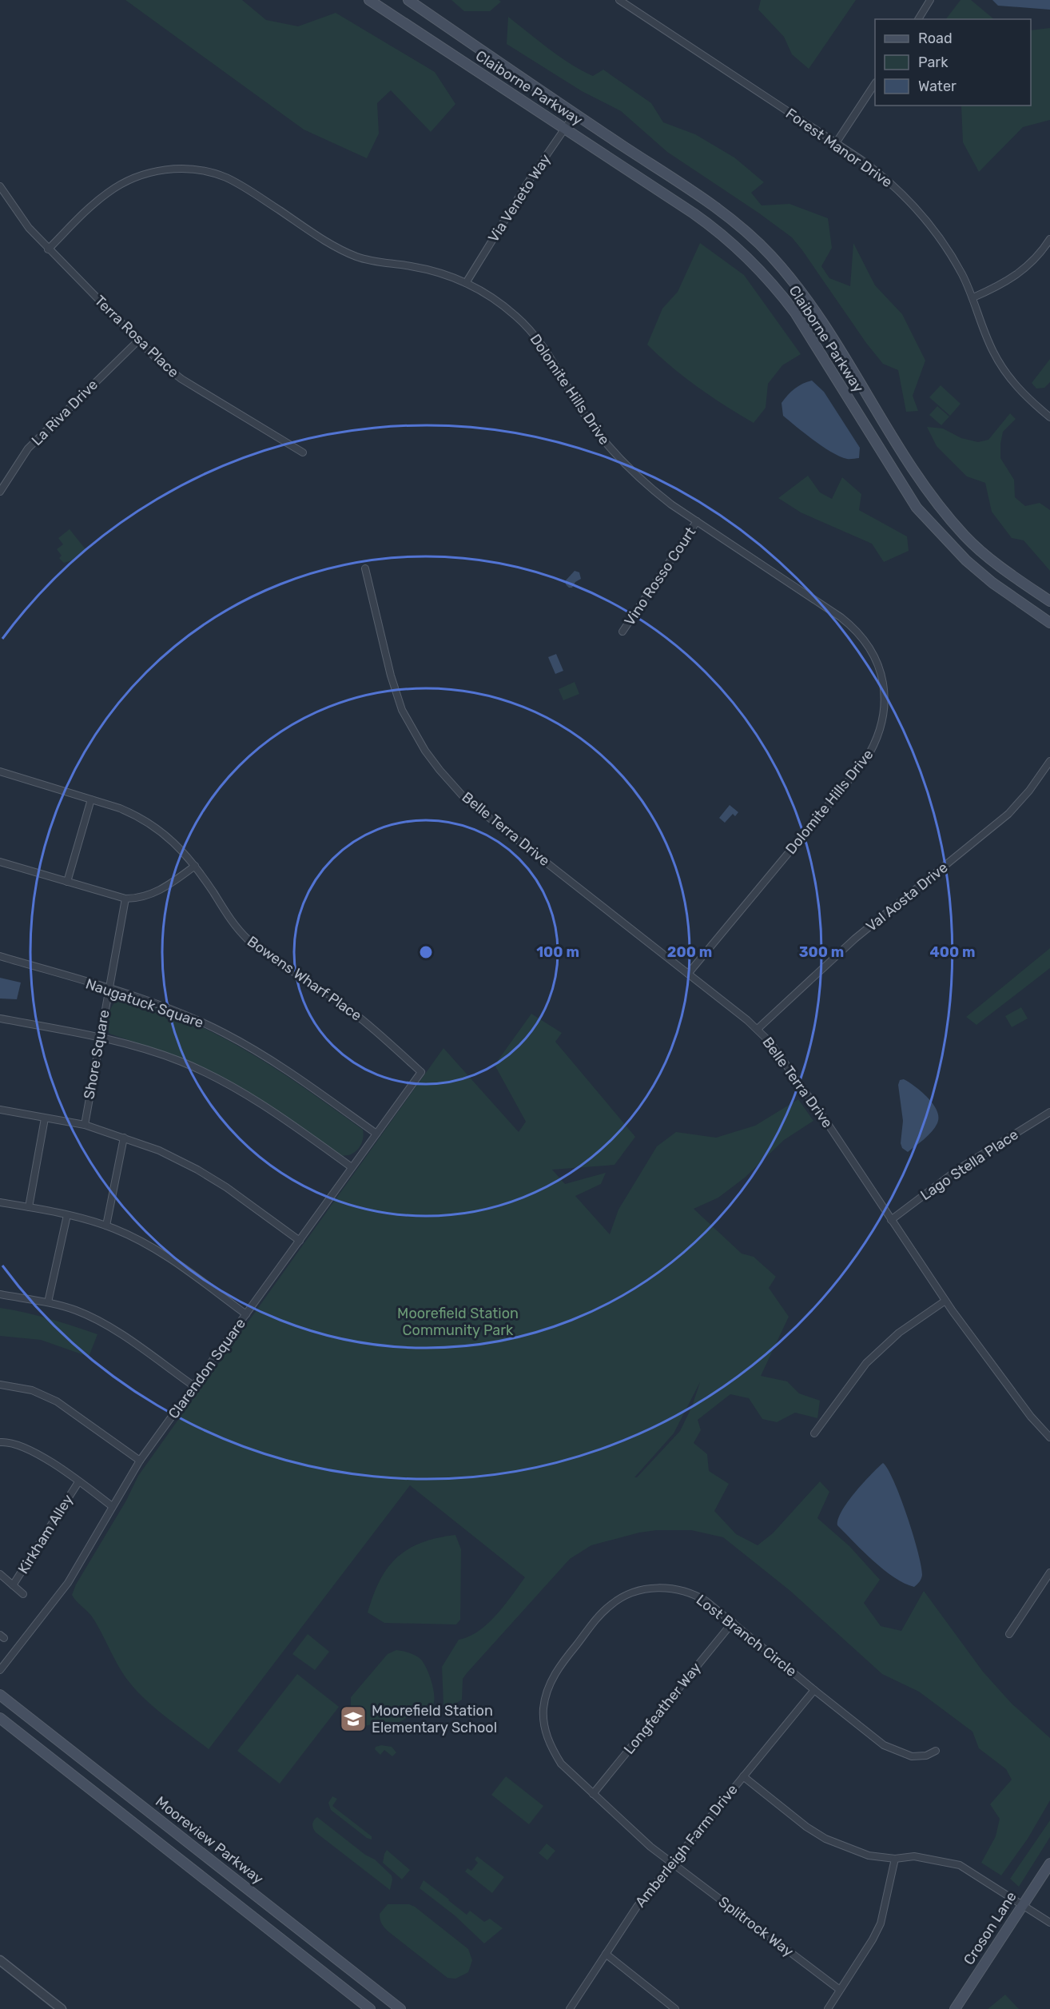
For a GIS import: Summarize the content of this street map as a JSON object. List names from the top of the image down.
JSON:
{
  "streets": {
    "main road": ["Claiborne Parkway", "Mooreview Parkway", "Croson Lane"],
    "street": [
      "Forest Manor Drive",
      "Via Veneto Way",
      "Terra Rosa Place",
      "Dolomite Hills Drive",
      "La Riva Drive",
      "Vino Rosso Court",
      "Belle Terra Drive",
      "Val Aosta Drive",
      "Bowens Wharf Place",
      "Naugatuck Square",
      "Shore Square",
      "Lago Stella Place",
      "Clarendon Square",
      "Kirkham Alley",
      "Lost Branch Circle",
      "Longfeather Way",
      "Amberleigh Farm Drive",
      "Splitrock Way"
    ]
  },
  "crossings": [
    ["Claiborne Parkway", "Via Veneto Way"],
    ["Via Veneto Way", "Dolomite Hills Drive"],
    ["Terra Rosa Place", "Dolomite Hills Drive"],
    ["Terra Rosa Place", "La Riva Drive"],
    ["Dolomite Hills Drive", "Vino Rosso Court"],
    ["Dolomite Hills Drive", "Belle Terra Drive"],
    ["Belle Terra Drive", "Val Aosta Drive"],
    ["Belle Terra Drive", "Lago Stella Place"],
    ["Bowens Wharf Place", "Clarendon Square"],
    ["Naugatuck Square", "Shore Square"],
    ["Naugatuck Square", "Clarendon Square"],
    ["Lost Branch Circle", "Longfeather Way"],
    ["Lost Branch Circle", "Amberleigh Farm Drive"],
    ["Lost Branch Circle", "Splitrock Way"],
    ["Amberleigh Farm Drive", "Splitrock Way"]
  ],
  "parks": ["Moorefield Station Community Park"],
  "places": {
    "school or university": ["Moorefield Station Elementary School"]
  },
  "legend": ["Road", "Park", "Water"],
  "rings": [
    "100 m",
    "200 m",
    "300 m",
    "400 m"
  ]
}
